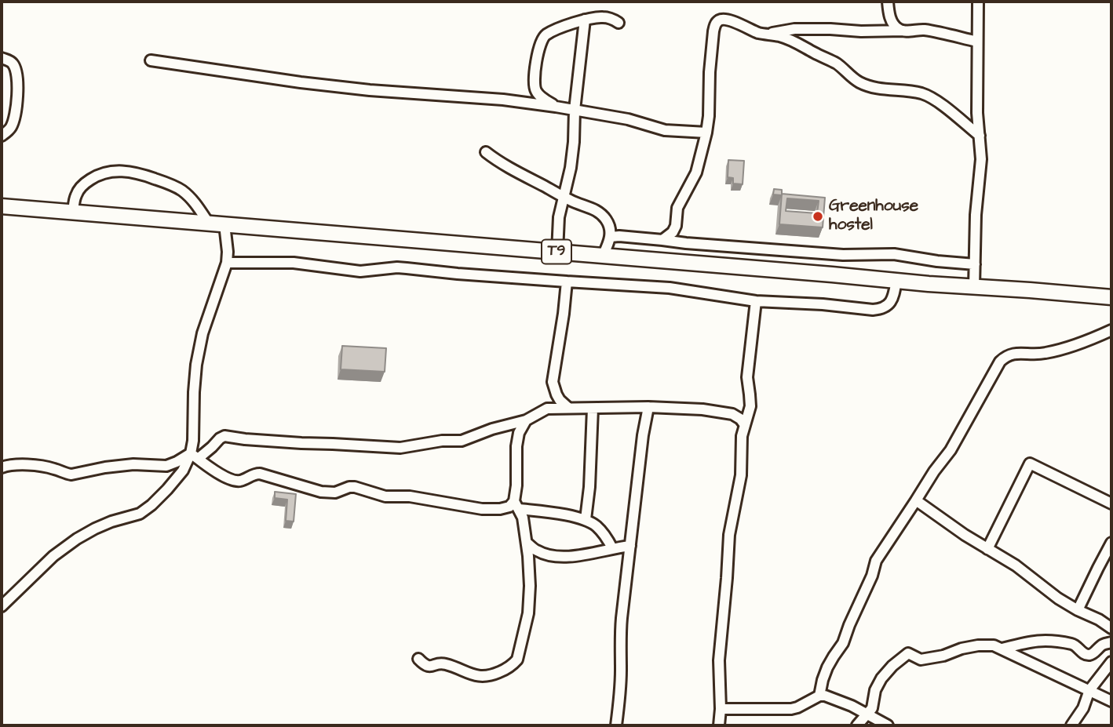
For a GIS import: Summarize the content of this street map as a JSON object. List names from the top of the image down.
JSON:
{
  "streets": {
    "highway": ["T9"]
  },
  "places": ["Greenhouse hostel"]
}
